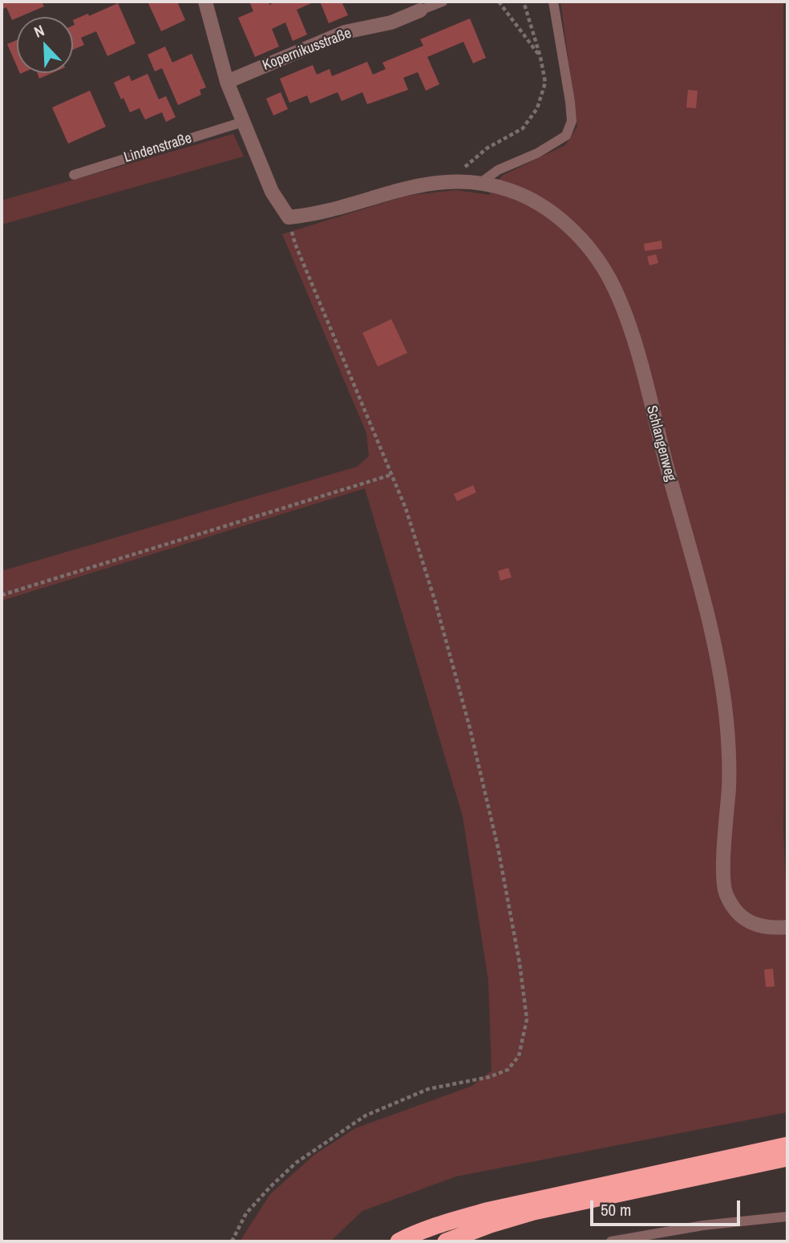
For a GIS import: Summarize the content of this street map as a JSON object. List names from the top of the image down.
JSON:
{
  "streets": {
    "street": ["Kopernikusstraße", "Schlangenweg"],
    "lane": ["Lindenstraße"]
  },
  "scale_bar": "50 m",
  "north": "top left"
}
